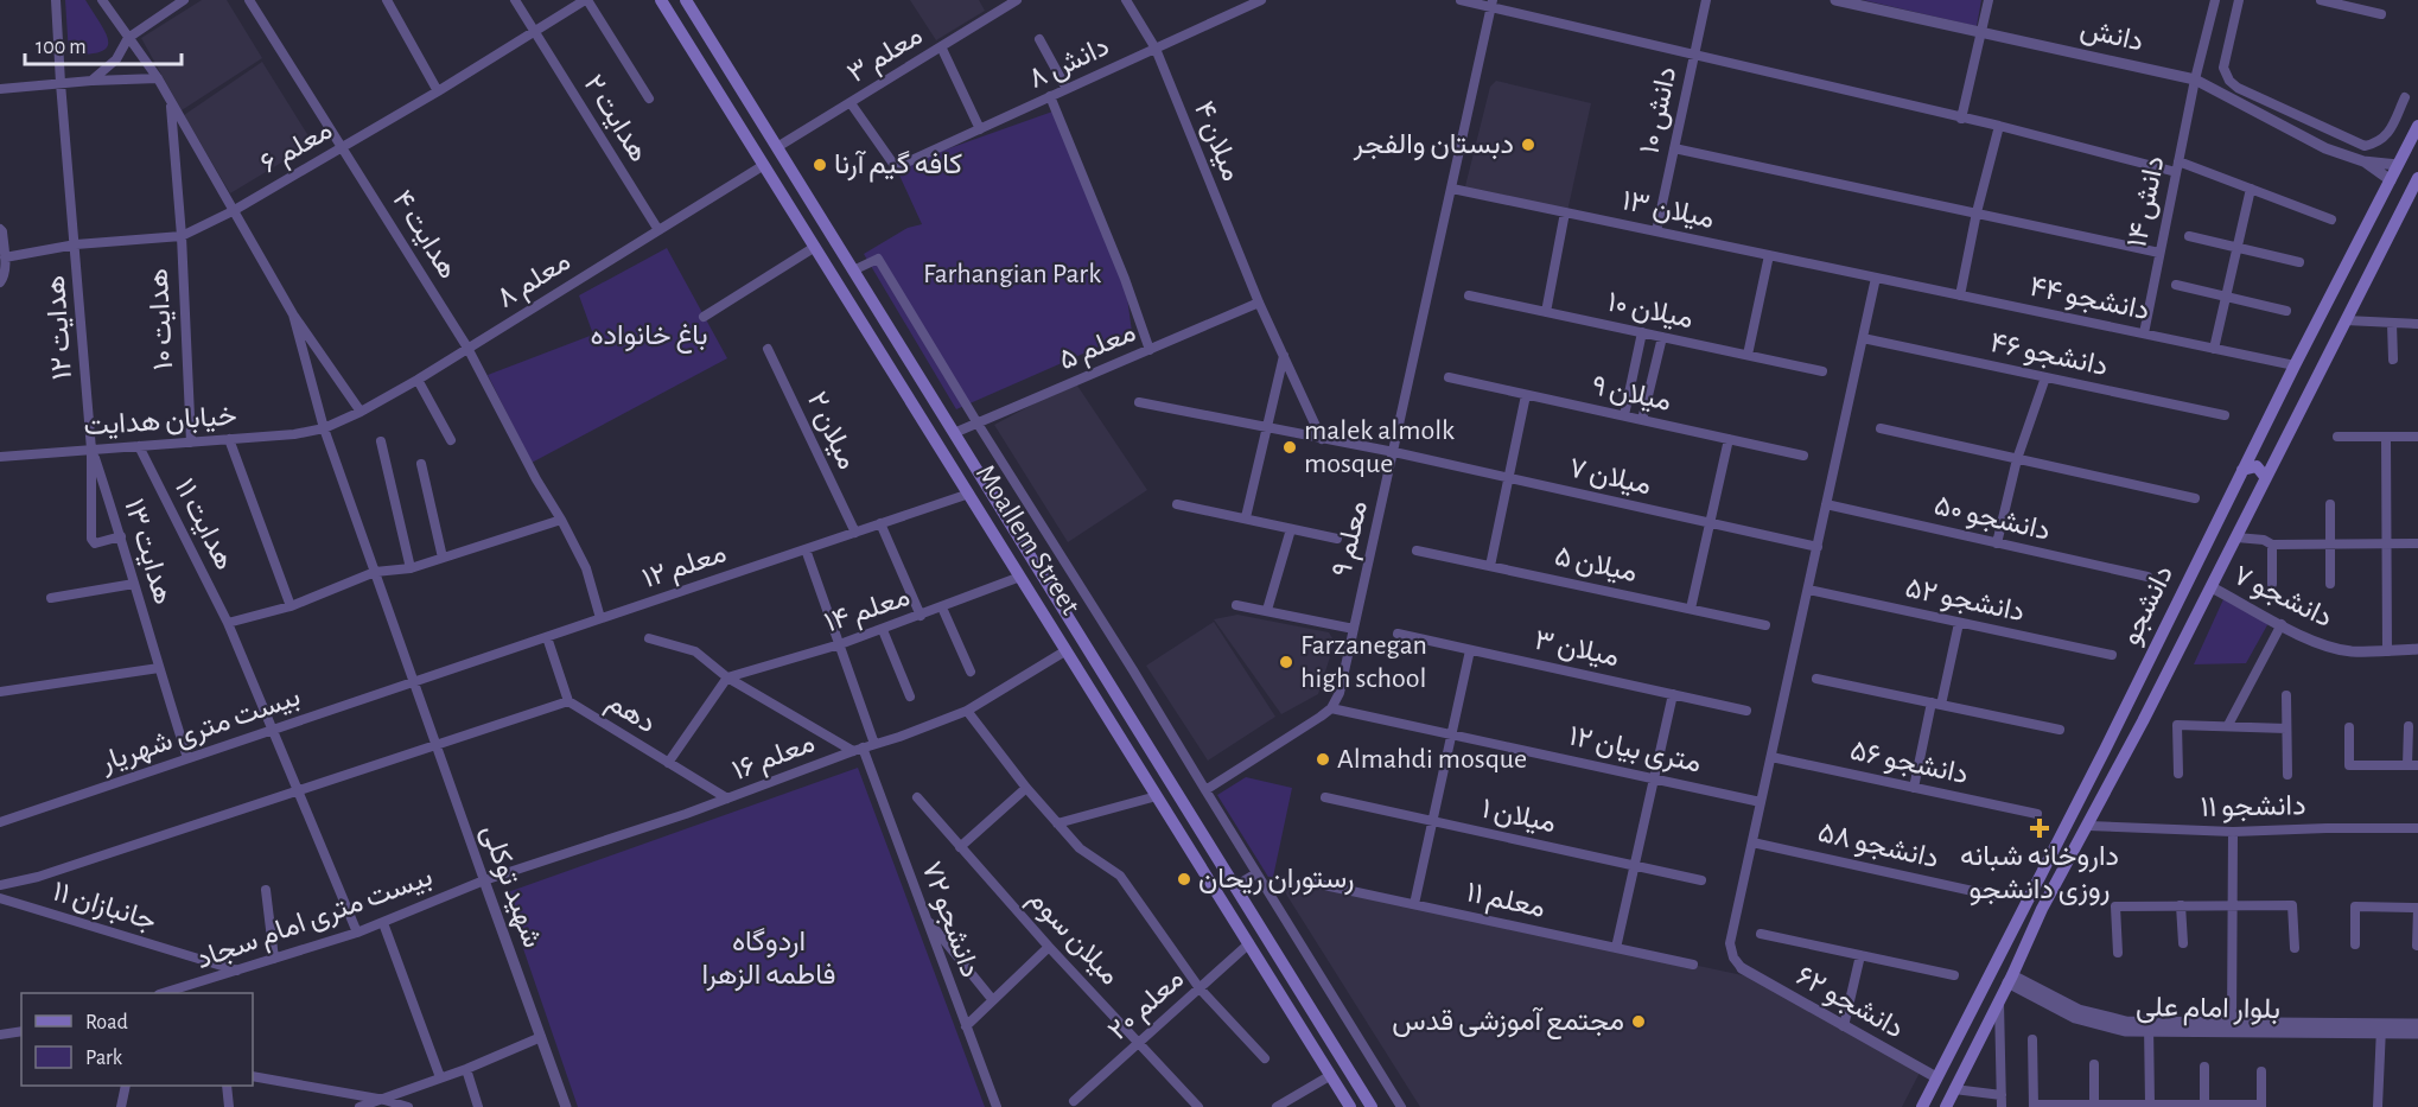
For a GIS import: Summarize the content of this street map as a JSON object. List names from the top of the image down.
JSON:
{
  "streets": {
    "main road": ["دانش", "Moallem Street", "دانشجو"],
    "street": [
      "معلم ۳",
      "دانش ۸",
      "دانش ۱۰",
      "هدایت ۲",
      "میلان ۴",
      "معلم ۶",
      "دانش ۱۴",
      "میلان ۱۳",
      "هدایت ۴",
      "معلم ۸",
      "دانشجو ۴۴",
      "میلان ۱۰",
      "هدایت ۱۰",
      "هدایت ۱۲",
      "معلم ۵",
      "دانشجو ۴۶",
      "میلان ۹",
      "خیابان هدایت",
      "میلان ۲",
      "میلان ۷",
      "دانشجو ۵۰",
      "هدایت ۱۱",
      "معلم ۹",
      "هدایت ۱۳",
      "میلان ۵",
      "معلم ۱۲",
      "دانشجو ۷",
      "دانشجو ۵۲",
      "معلم ۱۴",
      "میلان ۳",
      "دهم",
      "بیست متری شهریار",
      "۱۲ متری بیان",
      "معلم ۱۶",
      "دانشجو ۵۶",
      "دانشجو ۱۱",
      "میلان ۱",
      "دانشجو ۵۸",
      "شهید توکلی",
      "معلم ۱۱",
      "جانبازان ۱۱",
      "بیست متری امام سجاد",
      "دانشجو ۷۲",
      "میلان سوم",
      "دانشجو ۶۲",
      "معلم ۲۰",
      "بلوار امام علی"
    ]
  },
  "crossings": [
    ["دانش", "دانش ۱۴"],
    ["دانش", "دانشجو"],
    ["معلم ۳", "دانش ۸"],
    ["معلم ۳", "Moallem Street"],
    ["دانش ۸", "میلان ۴"],
    ["دانش ۱۰", "میلان ۱۳"],
    ["هدایت ۲", "معلم ۶"],
    ["هدایت ۲", "معلم ۸"],
    ["میلان ۴", "معلم ۵"],
    ["میلان ۴", "میلان ۷"],
    ["معلم ۶", "هدایت ۴"],
    ["معلم ۶", "هدایت ۱۰"],
    ["معلم ۶", "هدایت ۱۲"],
    ["دانش ۱۴", "دانشجو ۴۴"],
    ["میلان ۱۳", "دانشجو ۴۴"],
    ["میلان ۱۳", "معلم ۹"],
    ["هدایت ۴", "معلم ۸"],
    ["هدایت ۴", "معلم ۱۲"],
    ["معلم ۸", "خیابان هدایت"],
    ["معلم ۸", "Moallem Street"],
    ["معلم ۸", "شهید توکلی"],
    ["دانشجو ۴۴", "دانشجو"],
    ["هدایت ۱۰", "خیابان هدایت"],
    ["هدایت ۱۲", "خیابان هدایت"],
    ["هدایت ۱۲", "هدایت ۱۳"],
    ["معلم ۵", "Moallem Street"],
    ["خیابان هدایت", "هدایت ۱۱"],
    ["خیابان هدایت", "هدایت ۱۳"],
    ["خیابان هدایت", "شهید توکلی"],
    ["میلان ۲", "معلم ۱۲"],
    ["میلان ۷", "معلم ۹"],
    ["هدایت ۱۱", "بیست متری شهریار"],
    ["هدایت ۱۱", "بیست متری امام سجاد"],
    ["معلم ۹", "۱۲ متری بیان"],
    ["Moallem Street", "معلم ۱۲"],
    ["Moallem Street", "معلم ۱۴"],
    ["Moallem Street", "معلم ۱۶"],
    ["Moallem Street", "معلم ۲۰"],
    ["معلم ۱۲", "دهم"],
    ["معلم ۱۲", "بیست متری شهریار"],
    ["معلم ۱۲", "شهید توکلی"],
    ["دانشجو ۷", "دانشجو"],
    ["دانشجو", "دانشجو ۱۱"],
    ["دانشجو", "دانشجو ۶۲"],
    ["دانشجو", "بلوار امام علی"],
    ["دهم", "معلم ۱۶"],
    ["بیست متری شهریار", "شهید توکلی"],
    ["معلم ۱۶", "شهید توکلی"],
    ["معلم ۱۶", "بیست متری امام سجاد"],
    ["معلم ۱۶", "دانشجو ۷۲"],
    ["شهید توکلی", "بیست متری امام سجاد"],
    ["جانبازان ۱۱", "بیست متری امام سجاد"],
    ["میلان سوم", "معلم ۲۰"]
  ],
  "parks": ["Farhangian Park", "باغ خانواده", "اردوگاه فاطمه الزهرا"],
  "places": {
    "other": [
      "دبستان والفجر",
      "کافه گیم آرنا",
      "malek almolk mosque",
      "Farzanegan high school",
      "Almahdi mosque",
      "رستوران ریحان",
      "مجتمع آموزشی قدس"
    ],
    "health": ["داروخانه شبانه روزی دانشجو"]
  },
  "legend": ["Road", "Park"],
  "scale_bar": "100 m"
}
